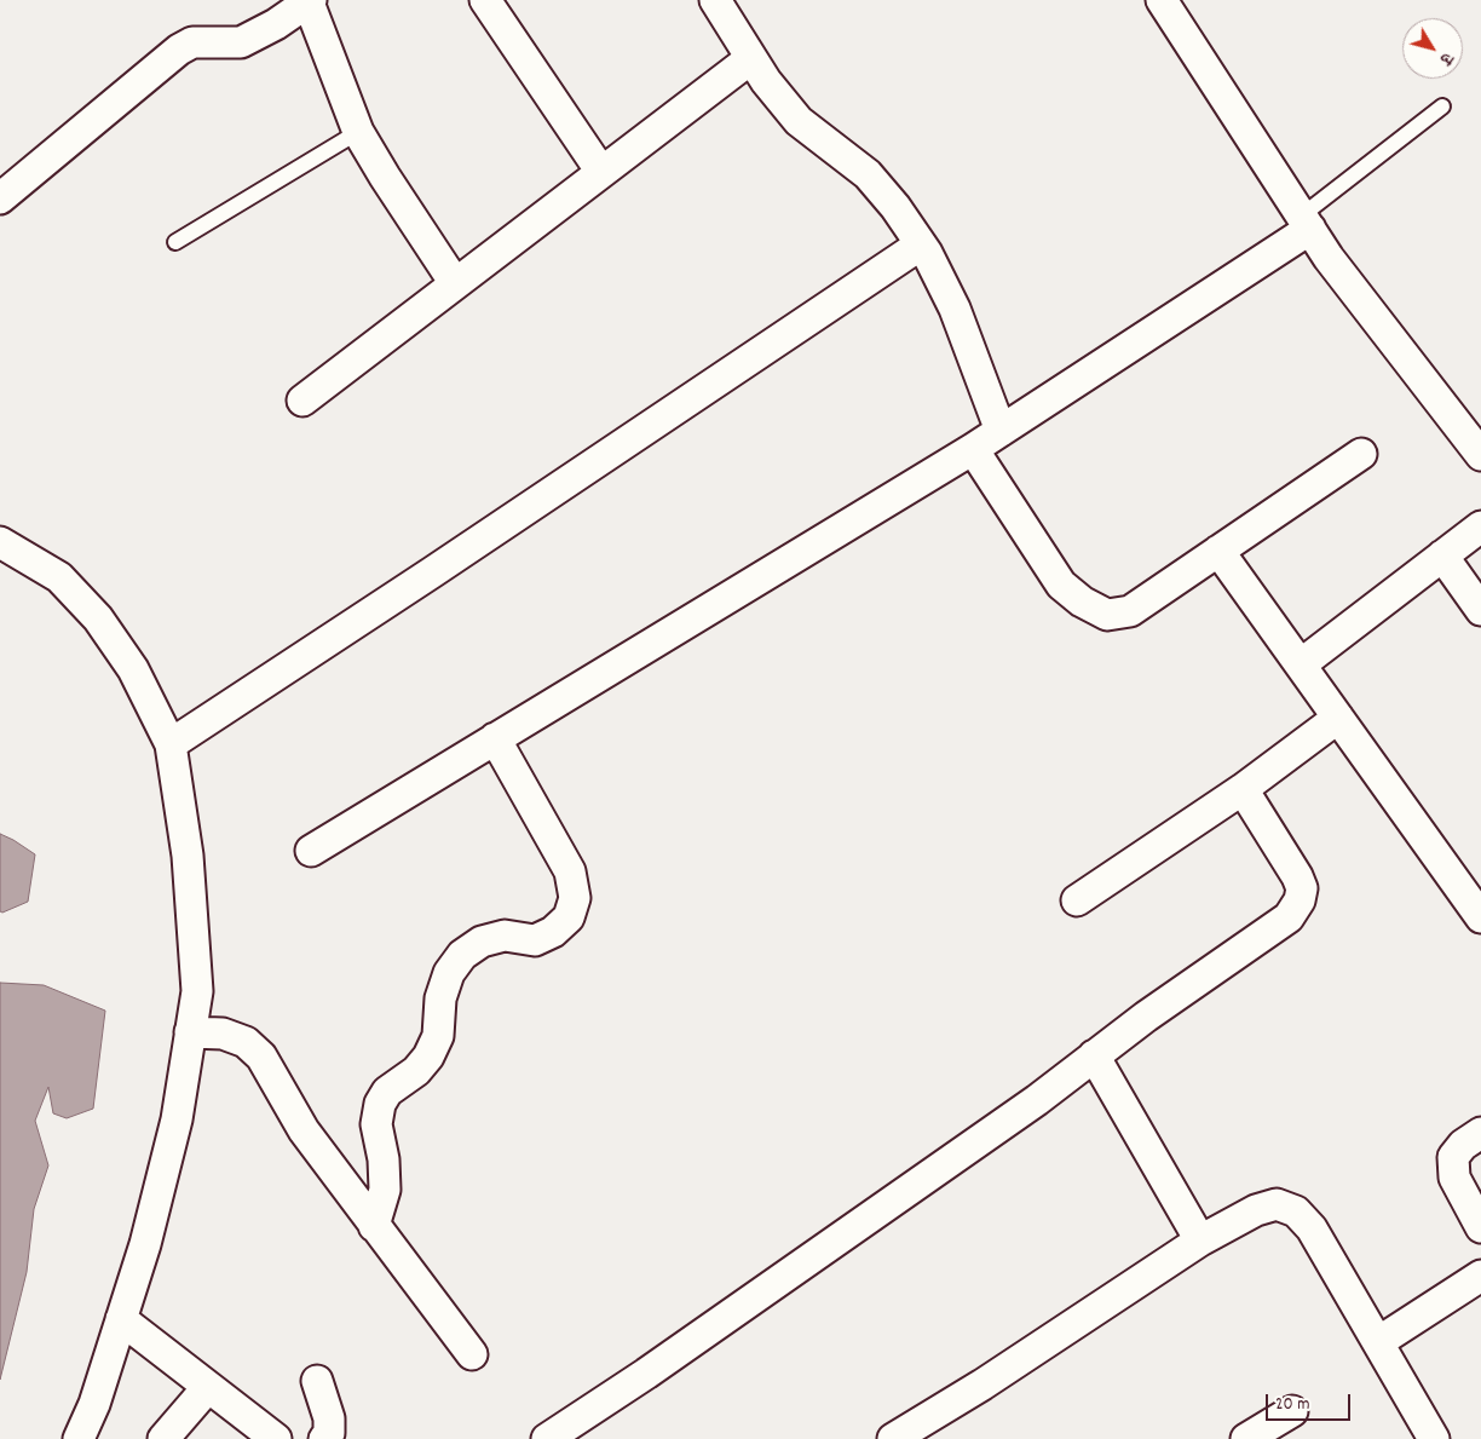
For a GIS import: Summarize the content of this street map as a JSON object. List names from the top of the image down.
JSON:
{
  "scale_bar": "20 m",
  "north": "bottom right"
}
